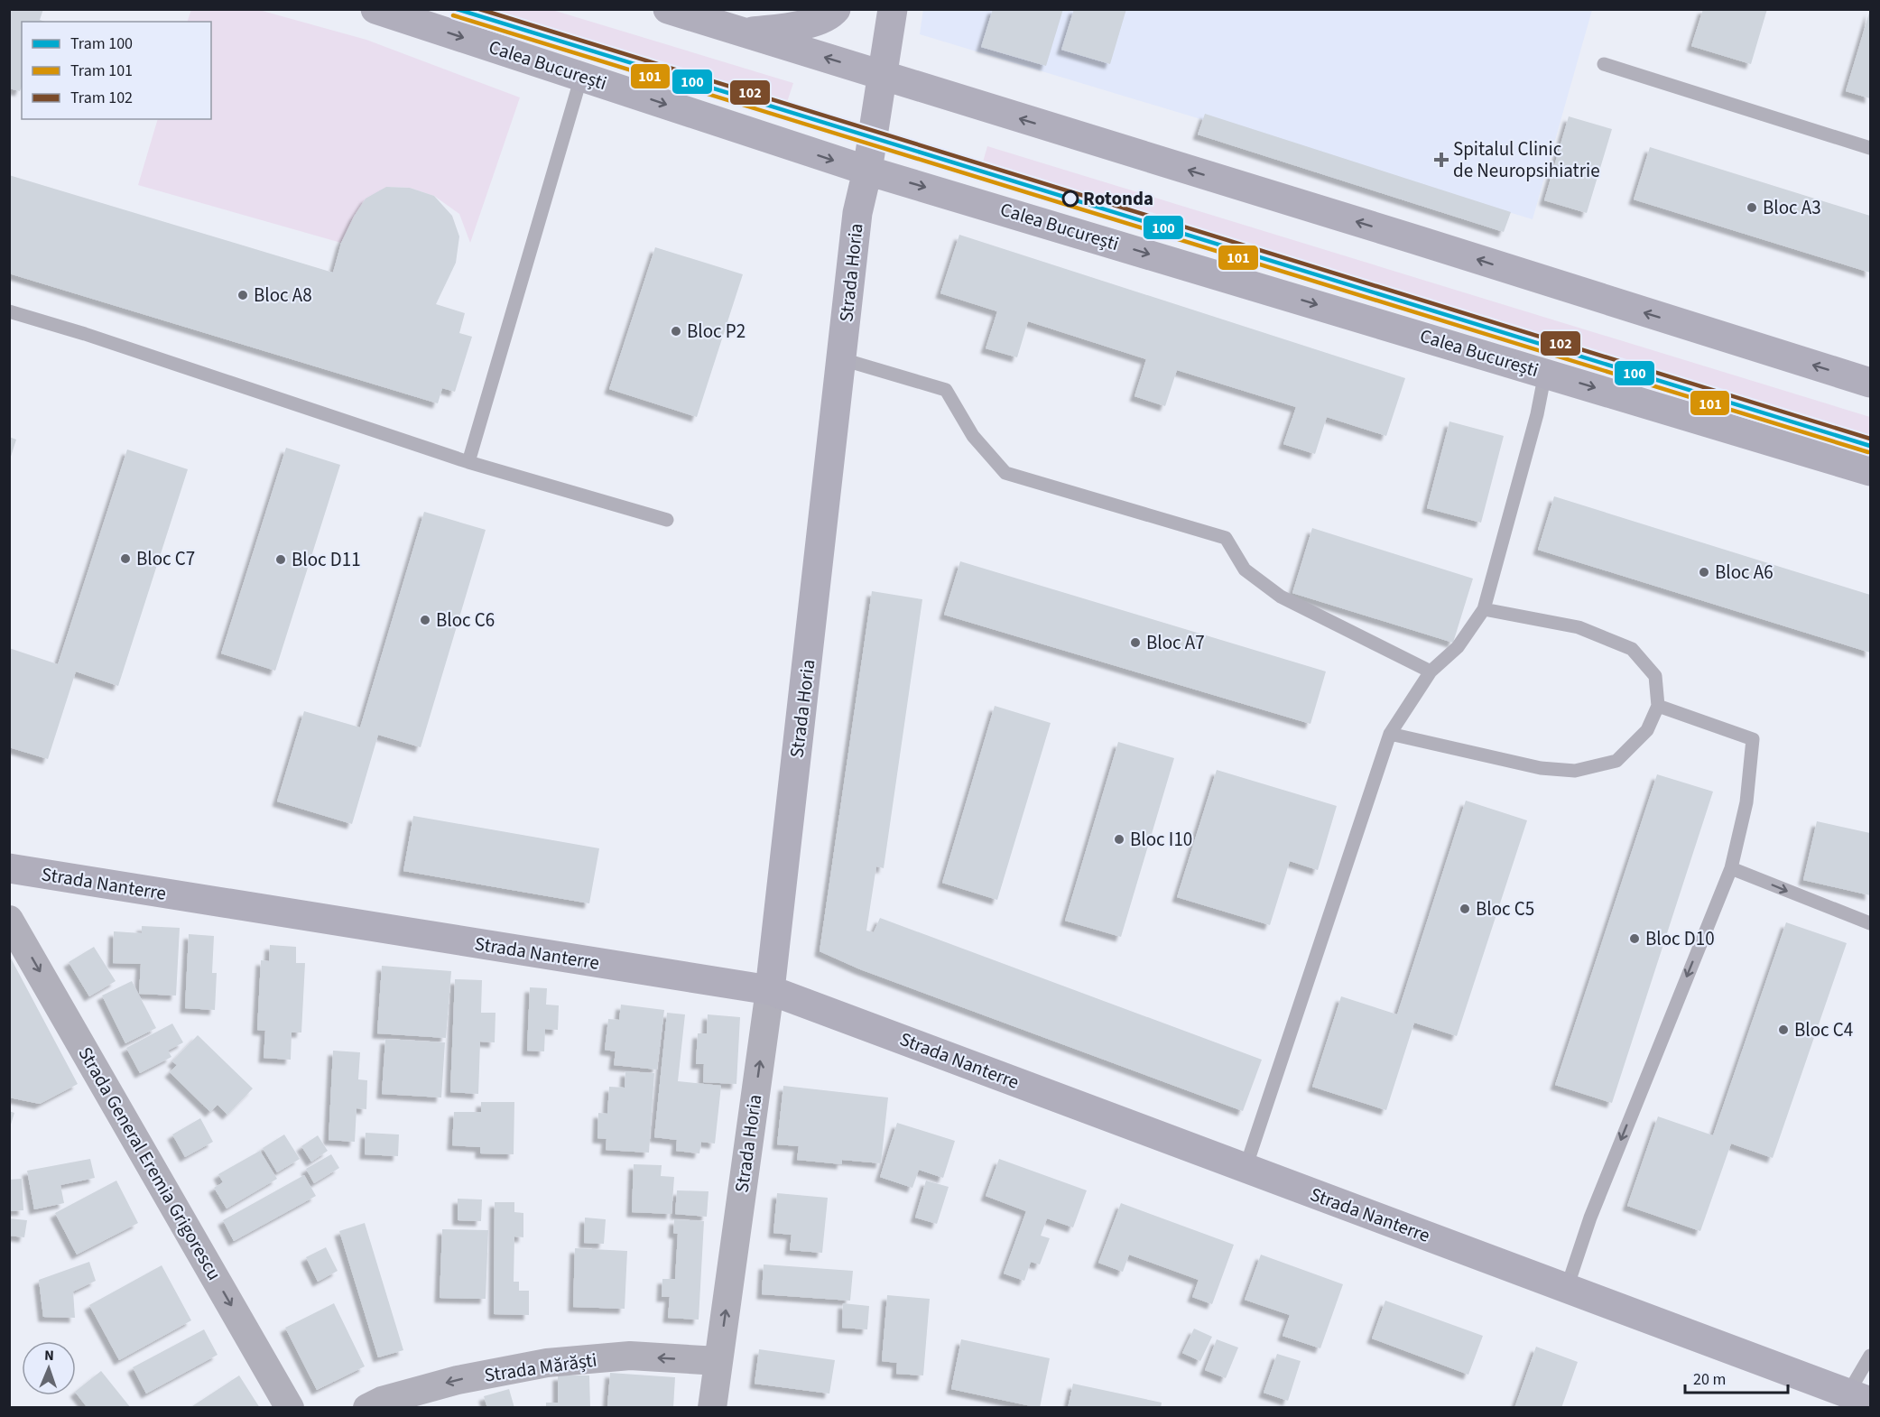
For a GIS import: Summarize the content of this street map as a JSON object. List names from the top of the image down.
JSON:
{
  "streets": {
    "main road": ["Calea București", "Strada Horia", "Strada Nanterre"],
    "street": ["Strada General Eremia Grigorescu", "Strada Mărăști"]
  },
  "crossings": [
    ["Calea București", "Strada Horia"],
    ["Strada Horia", "Strada Nanterre"],
    ["Strada Horia", "Strada Mărăști"]
  ],
  "one_way": ["Strada General Eremia Grigorescu", "Strada Mărăști"],
  "places": {
    "health": ["Spitalul Clinic de Neuropsihiatrie"],
    "other": [
      "Rotonda",
      "Bloc A3",
      "Bloc A8",
      "Bloc P2",
      "Bloc C7",
      "Bloc D11",
      "Bloc A6",
      "Bloc C6",
      "Bloc A7",
      "Bloc I10",
      "Bloc C5",
      "Bloc D10",
      "Bloc C4"
    ]
  },
  "lines": ["tram line 100", "tram line 102", "tram line 101"],
  "legend": ["Tram 100", "Tram 101", "Tram 102"],
  "scale_bar": "20 m",
  "north": "top"
}
